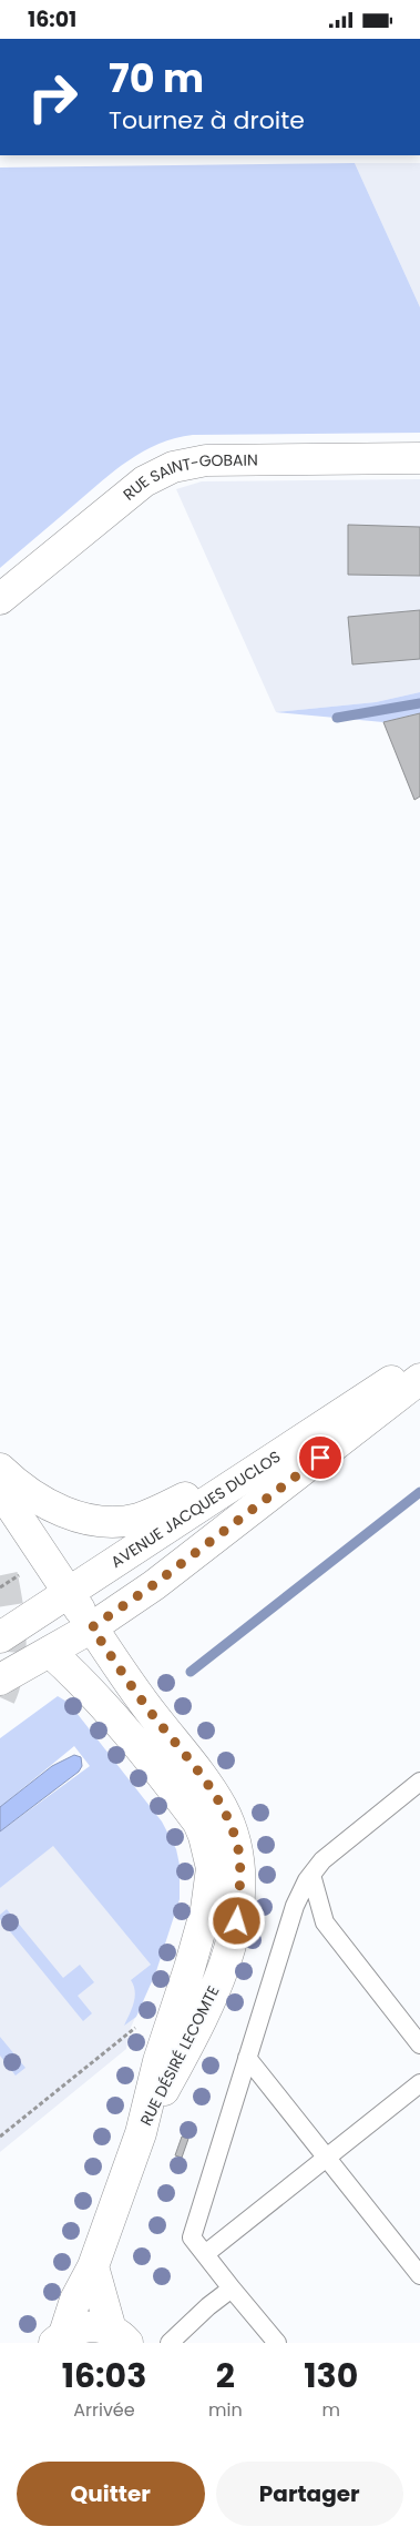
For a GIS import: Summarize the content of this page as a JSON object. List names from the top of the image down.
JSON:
{
  "streets": {
    "street": ["RUE SAINT-GOBAIN", "AVENUE JACQUES DUCLOS", "RUE DÉSIRÉ LECOMTE"]
  },
  "crossings": [
    ["AVENUE JACQUES DUCLOS", "RUE DÉSIRÉ LECOMTE"]
  ],
  "page": {
    "status": "16:01",
    "turn": ["70 m", "Tournez à droite"],
    "eta": [
      "16:03",
      "Arrivée",
      "2",
      "min",
      "130",
      "m"
    ],
    "buttons": ["Quitter", "Partager"]
  }
}
